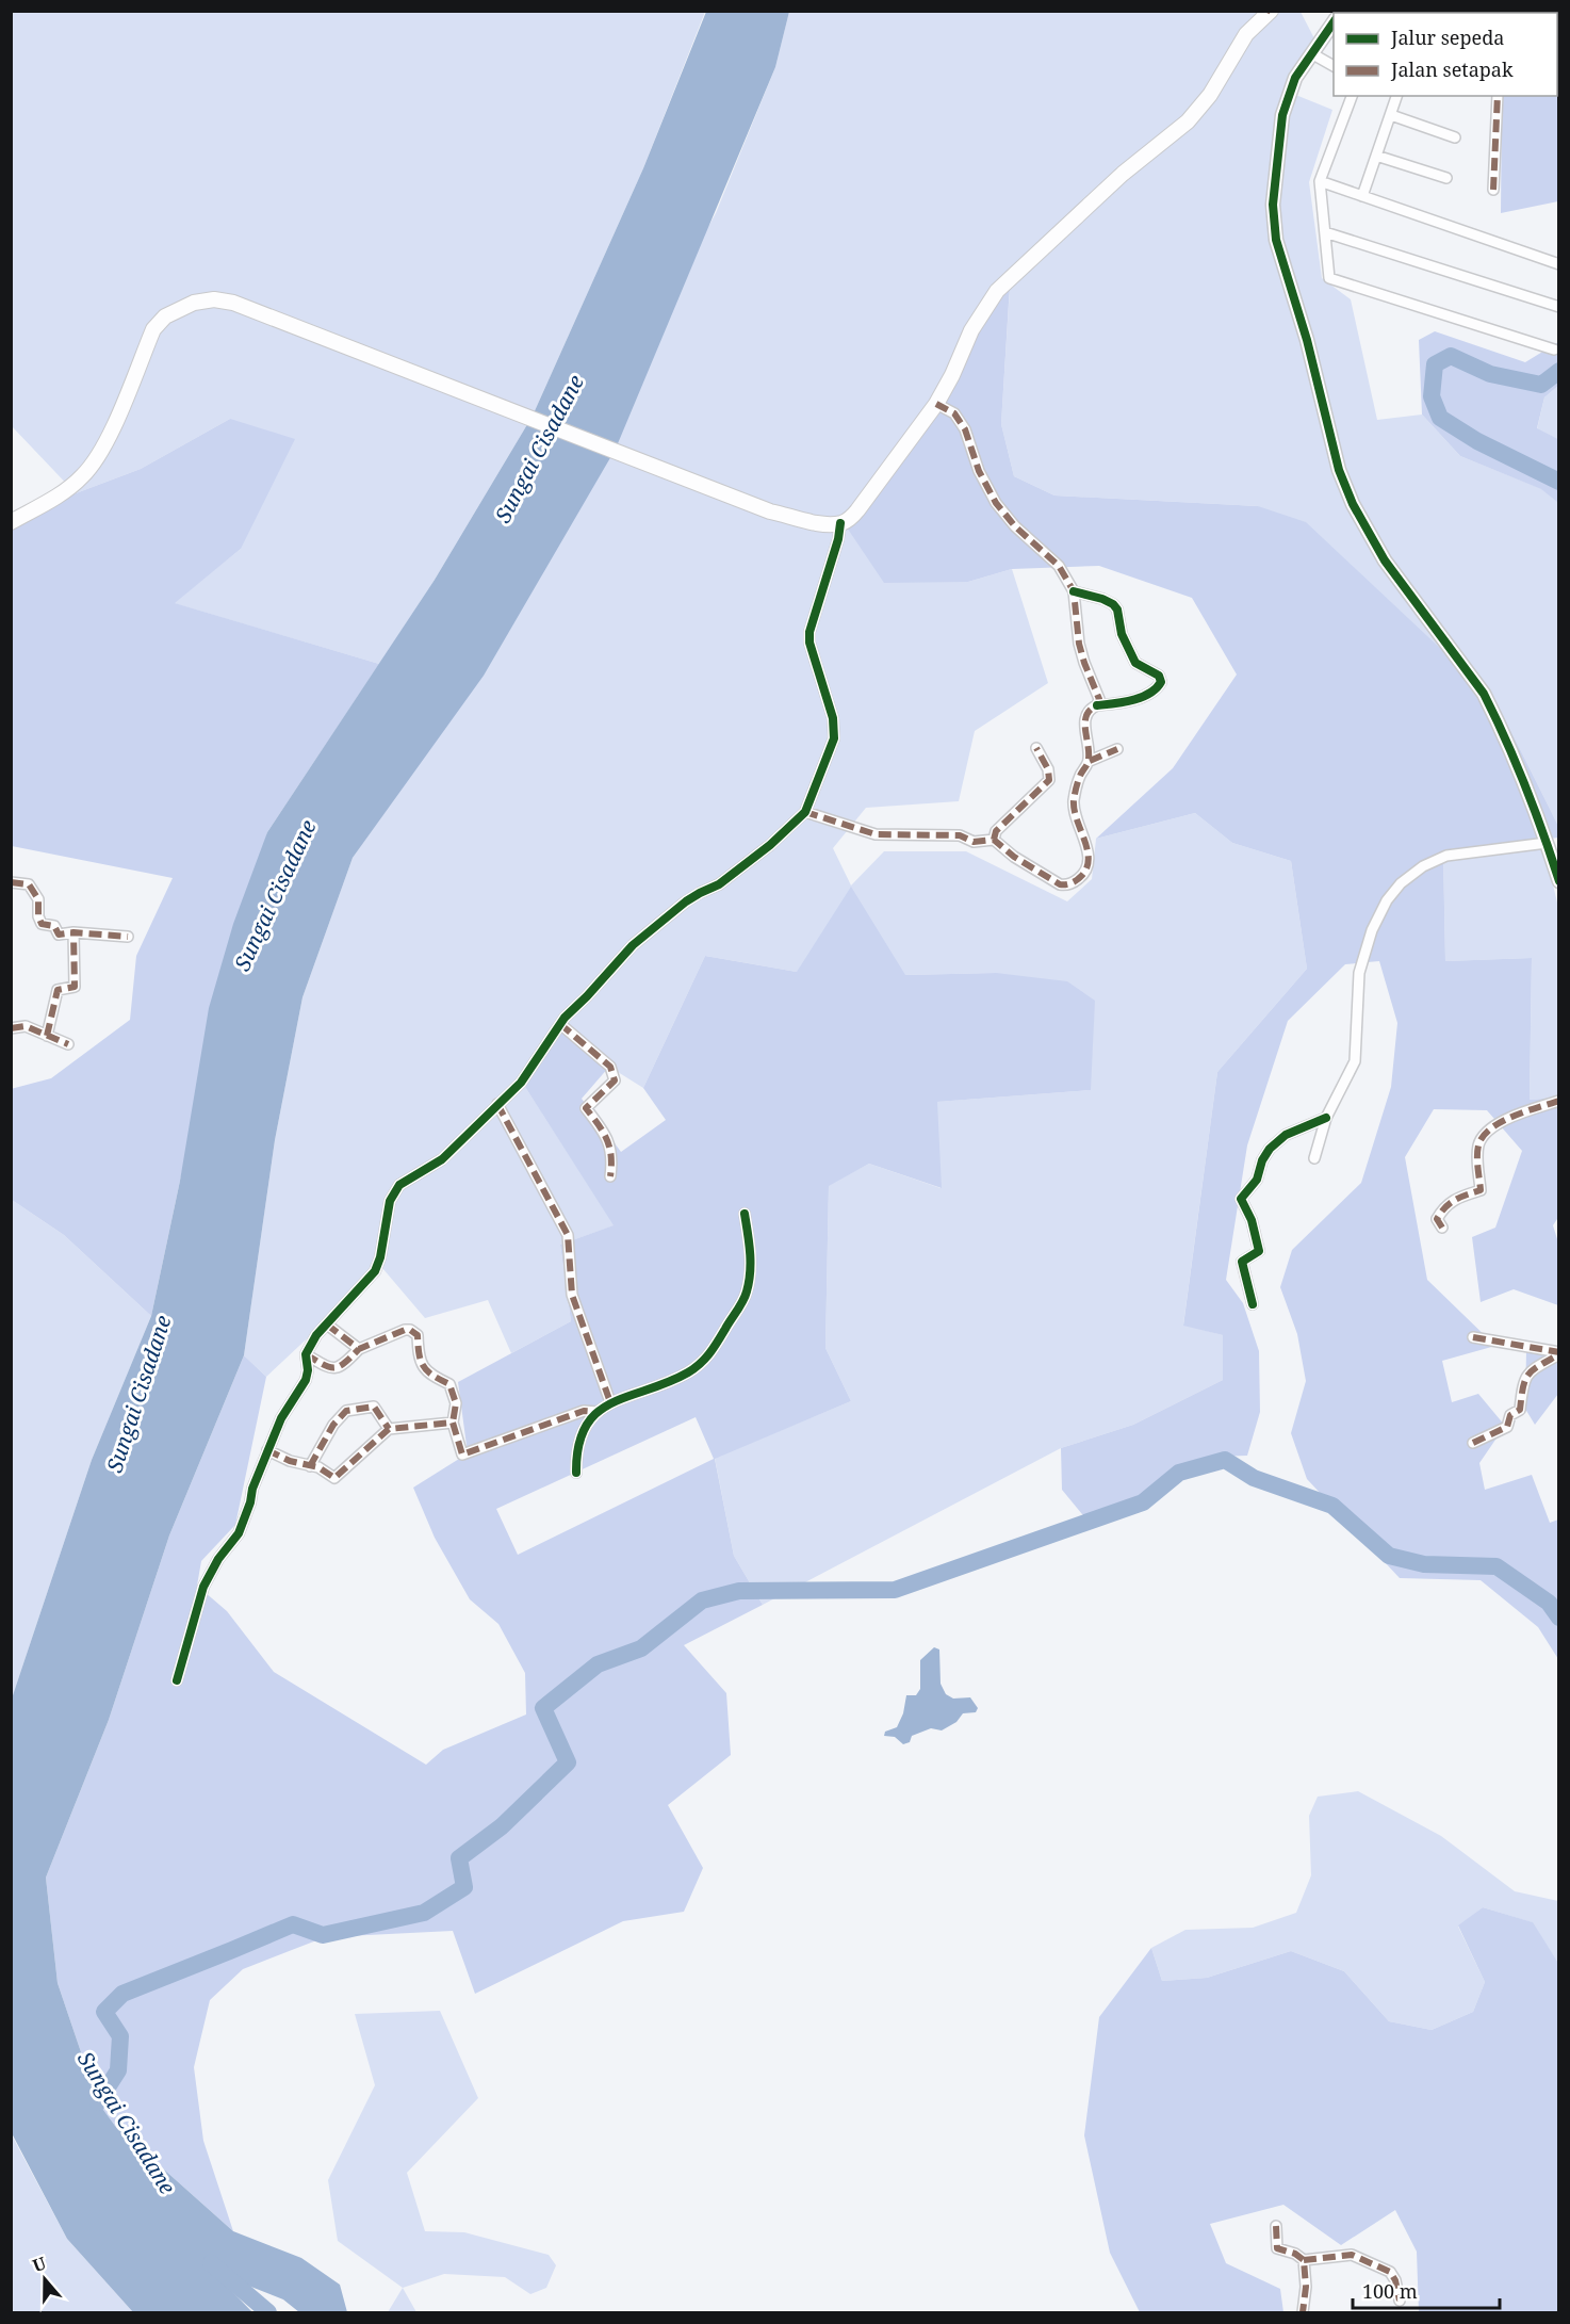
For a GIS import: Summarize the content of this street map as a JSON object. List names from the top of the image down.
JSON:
{
  "water": ["Sungai Cisadane"],
  "legend": ["Jalur sepeda", "Jalan setapak"],
  "scale_bar": "100 m",
  "north": "top"
}
